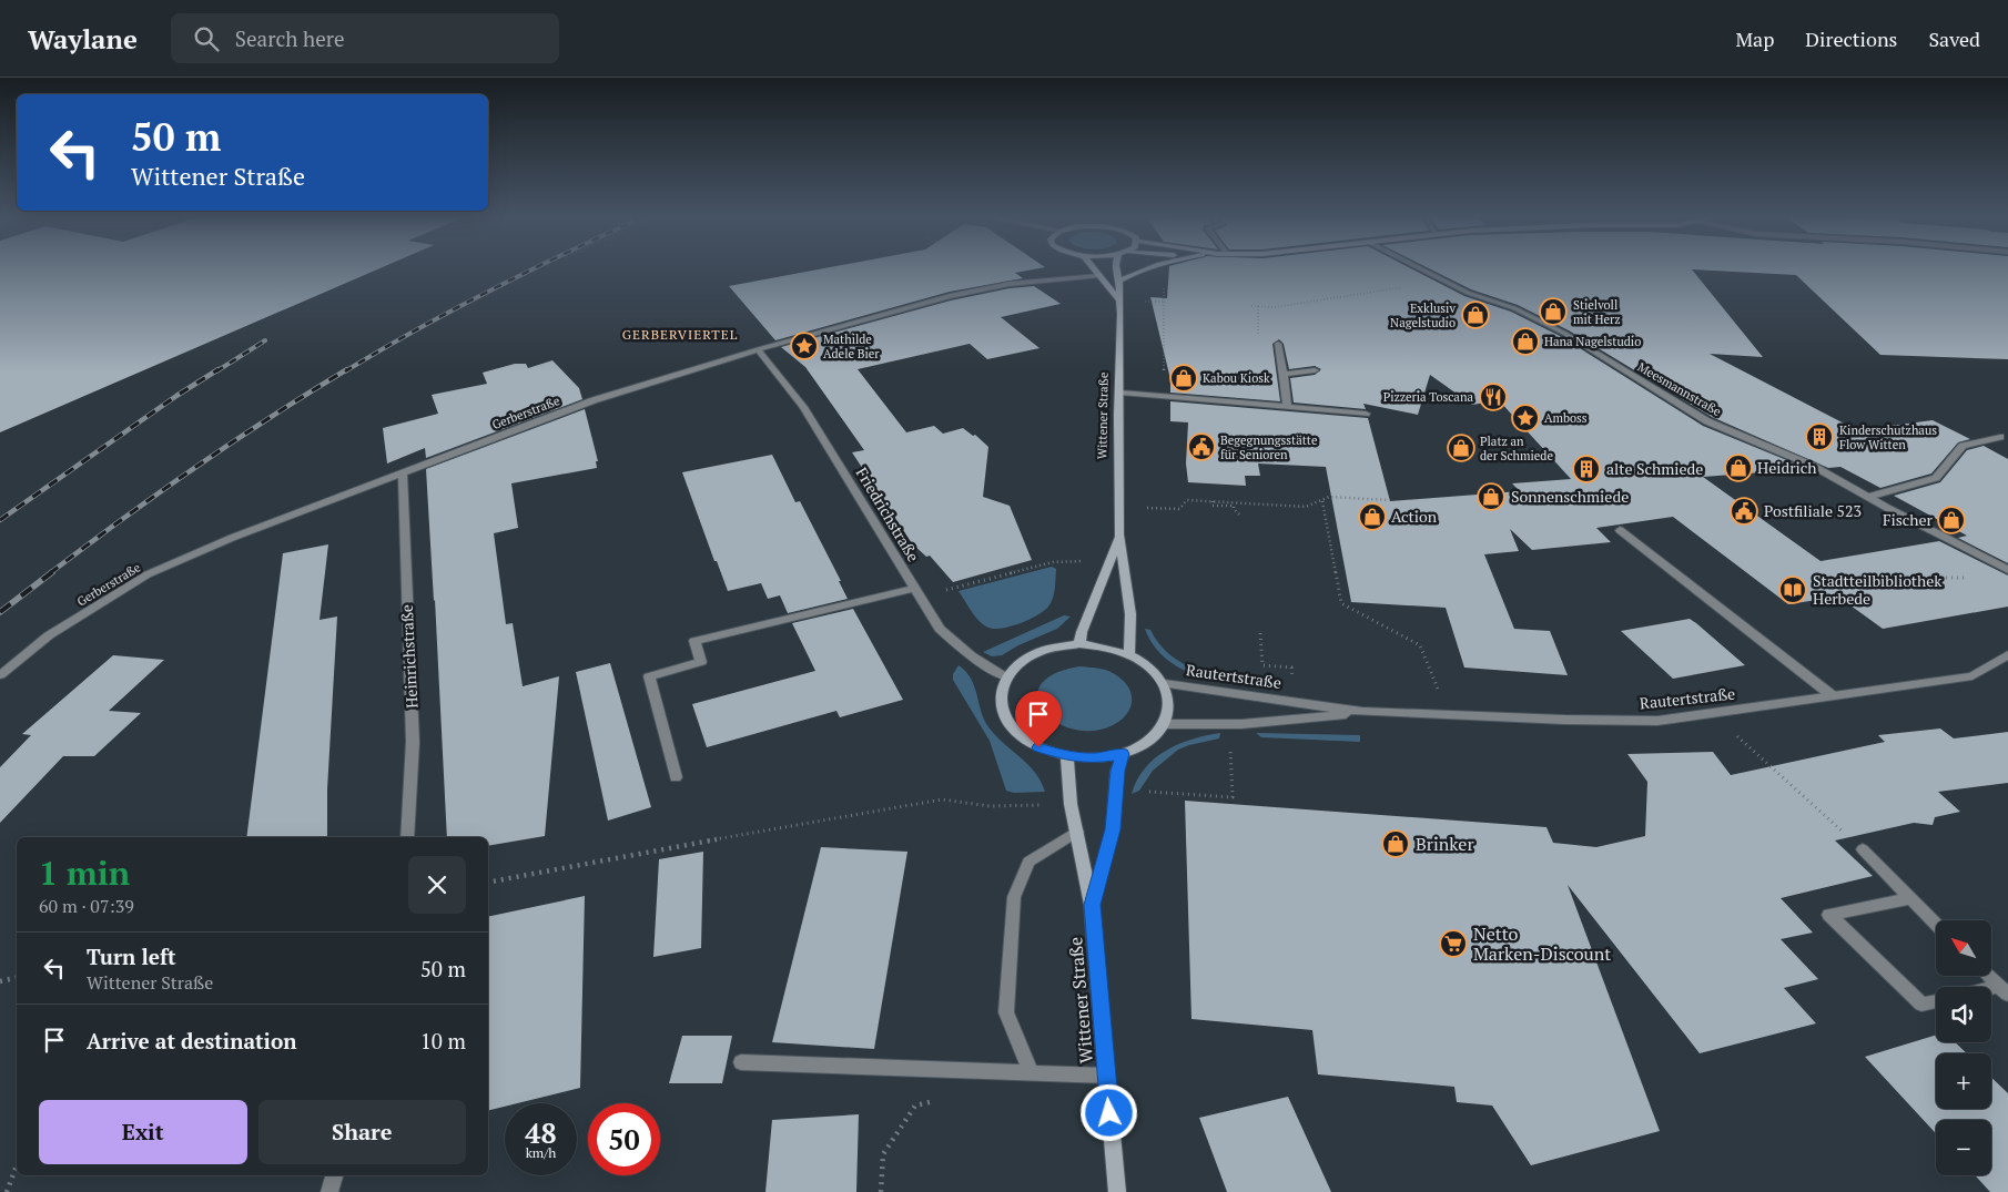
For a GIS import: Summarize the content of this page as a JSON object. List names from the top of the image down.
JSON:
{
  "streets": {
    "main road": ["Wittener Straße"],
    "street": [
      "Meesmannstraße",
      "Gerberstraße",
      "Friedrichstraße",
      "Heinrichstraße",
      "Rautertstraße"
    ]
  },
  "crossings": [
    ["Gerberstraße", "Friedrichstraße"],
    ["Gerberstraße", "Heinrichstraße"],
    ["Wittener Straße", "Friedrichstraße"],
    ["Wittener Straße", "Rautertstraße"],
    ["Friedrichstraße", "Rautertstraße"]
  ],
  "districts": ["GERBERVIERTEL"],
  "places": {
    "shop": [
      "Stielvoll mit Herz",
      "Exklusiv Nagelstudio",
      "Hana Nagelstudio",
      "Kabou Kiosk",
      "Platz an der Schmiede",
      "Heidrich",
      "Sonnenschmiede",
      "Action",
      "Fischer",
      "Brinker"
    ],
    "place": ["Mathilde Adele Bier", "Amboss"],
    "restaurant": ["Pizzeria Toscana"],
    "building": ["Kinderschutzhaus Flow Witten", "alte Schmiede"],
    "public building": ["Begegnungsstätte für Senioren", "Postfiliale 523"],
    "library": ["Stadtteilbibliothek Herbede"],
    "supermarket": ["Netto Marken-Discount"]
  },
  "north": "top left",
  "page": {
    "header": "Waylane",
    "search": "Search here",
    "nav": ["Map", "Directions", "Saved"],
    "turn": ["50 m", "Wittener Straße"],
    "heading": ["1 min", "60 m · 07:39"],
    "map_buttons": ["+", "−"],
    "list": [
      {
        "name": "Turn left",
        "note": "Wittener Straße",
        "value": "50 m"
      },
      {
        "name": "Arrive at destination",
        "value": "10 m"
      }
    ],
    "buttons": ["Exit", "Share"],
    "speed": "48 km/h",
    "limit": "50"
  }
}
